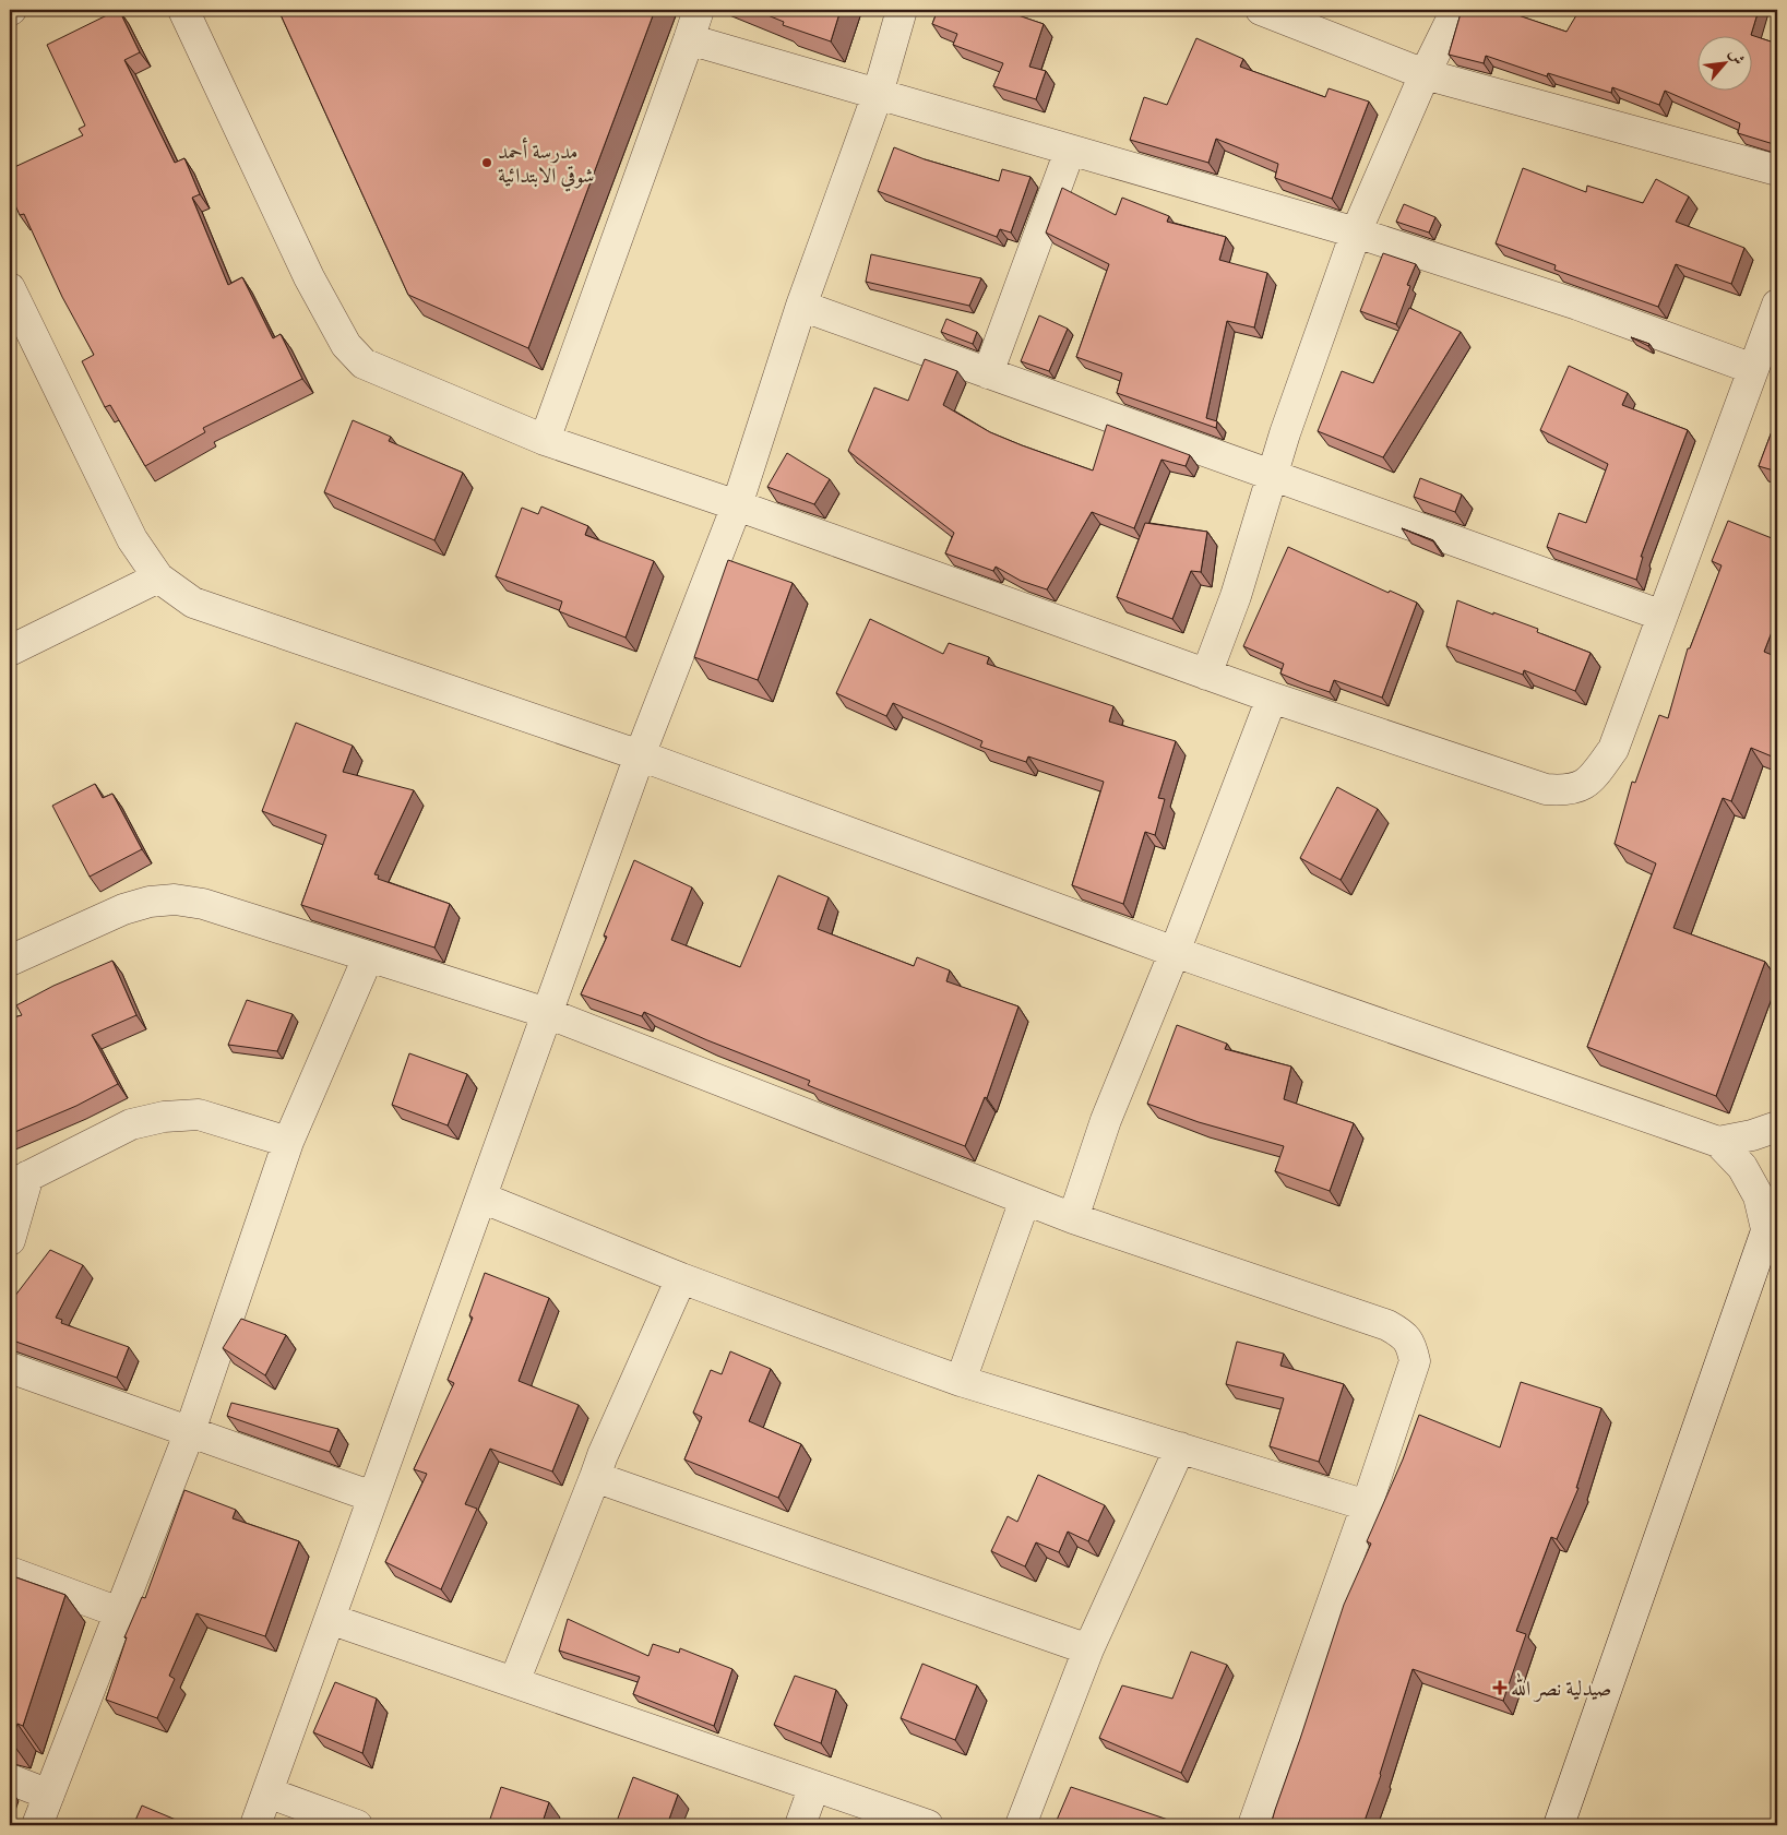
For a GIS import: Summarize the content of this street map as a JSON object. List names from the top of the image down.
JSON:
{
  "places": {
    "other": ["مدرسة أحمد شوقي الابتدائية"],
    "health": ["صيدلية نصر الله"]
  },
  "north": "top right"
}
